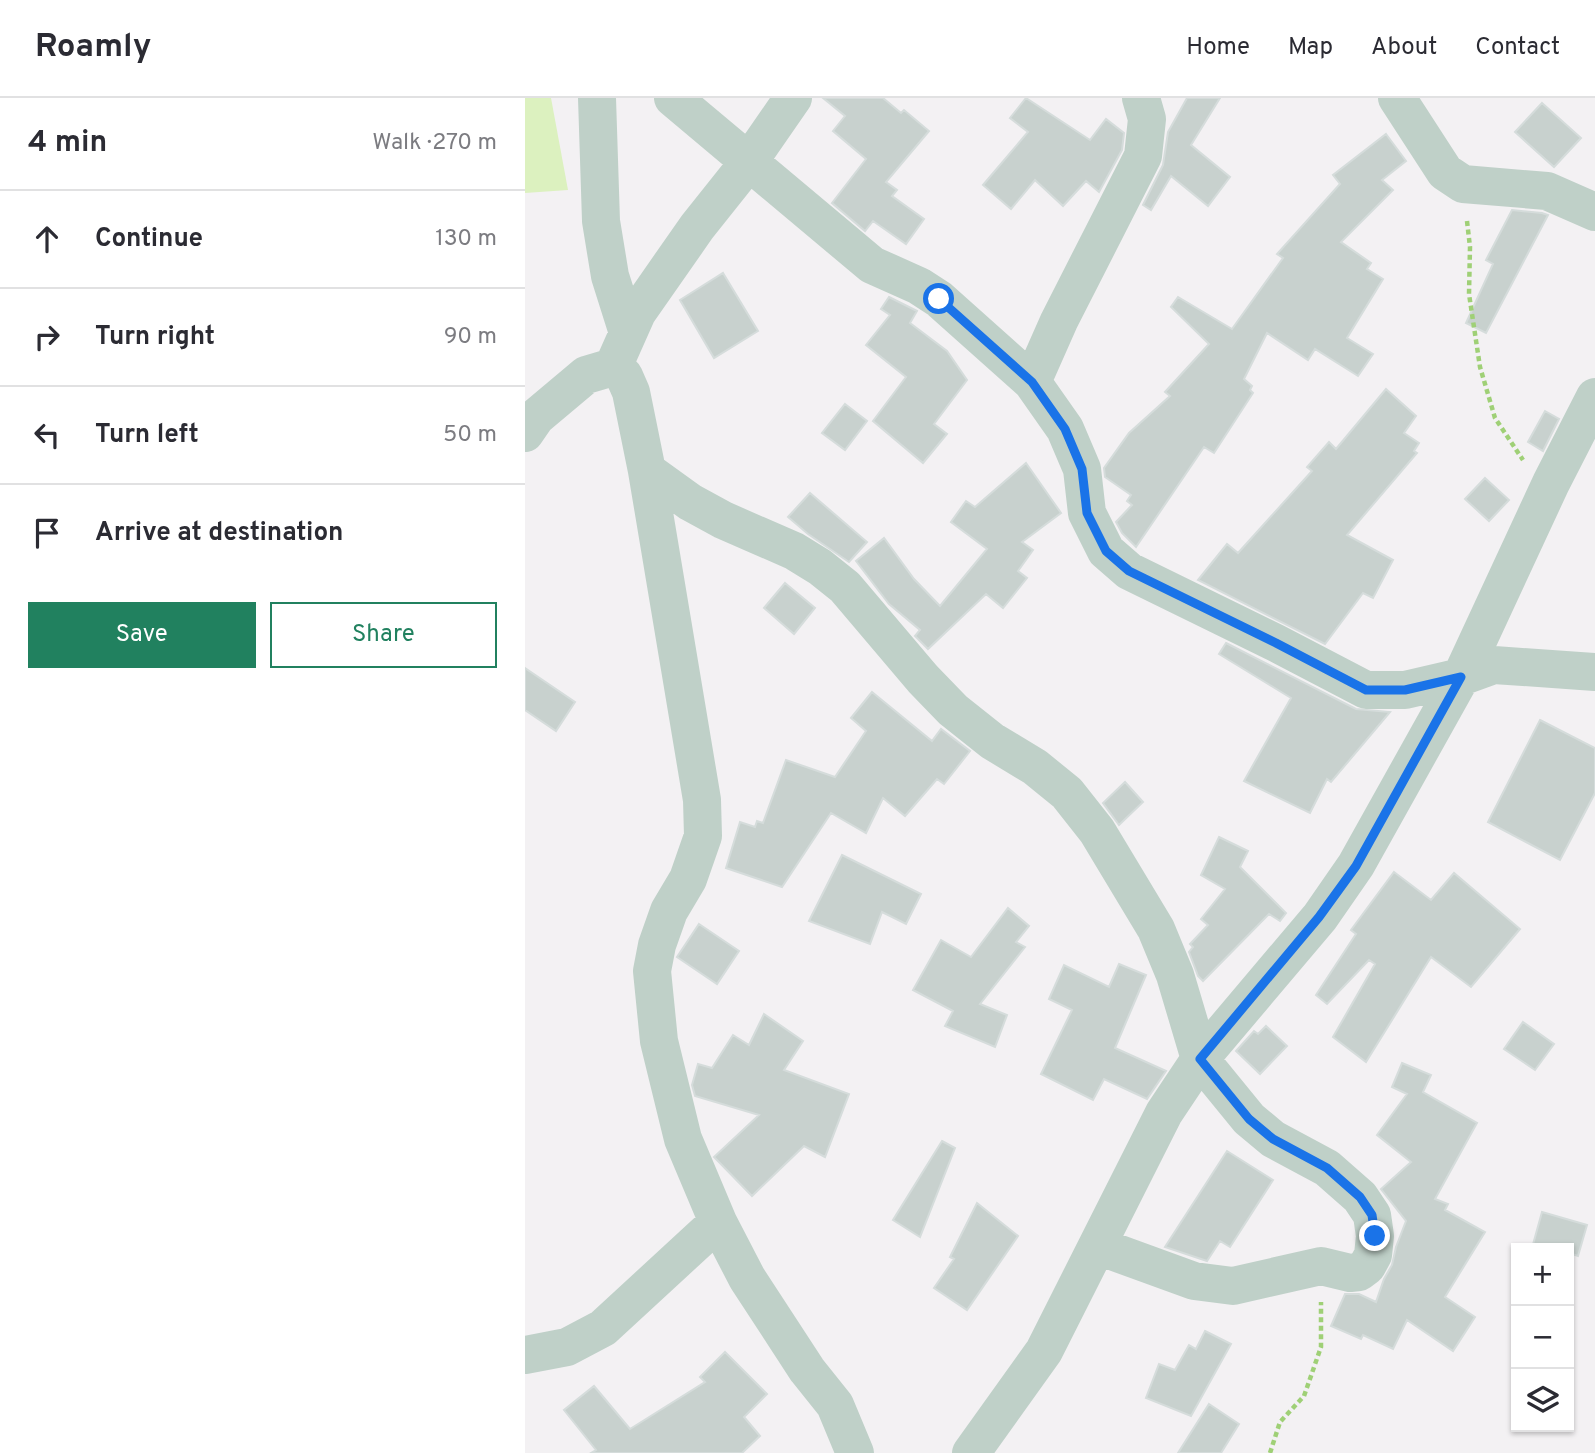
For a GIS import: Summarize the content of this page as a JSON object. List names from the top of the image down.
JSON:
{
  "page": {
    "header": "Roamly",
    "nav": [
      "Home",
      "Map",
      "About",
      "Contact"
    ],
    "heading": ["4 min", "Walk · 270 m"],
    "list": [
      ["Continue", "130 m"],
      ["Turn right", "90 m"],
      ["Turn left", "50 m"],
      "Arrive at destination"
    ],
    "buttons": ["Save", "Share"],
    "map_buttons": ["+", "−"]
  }
}
